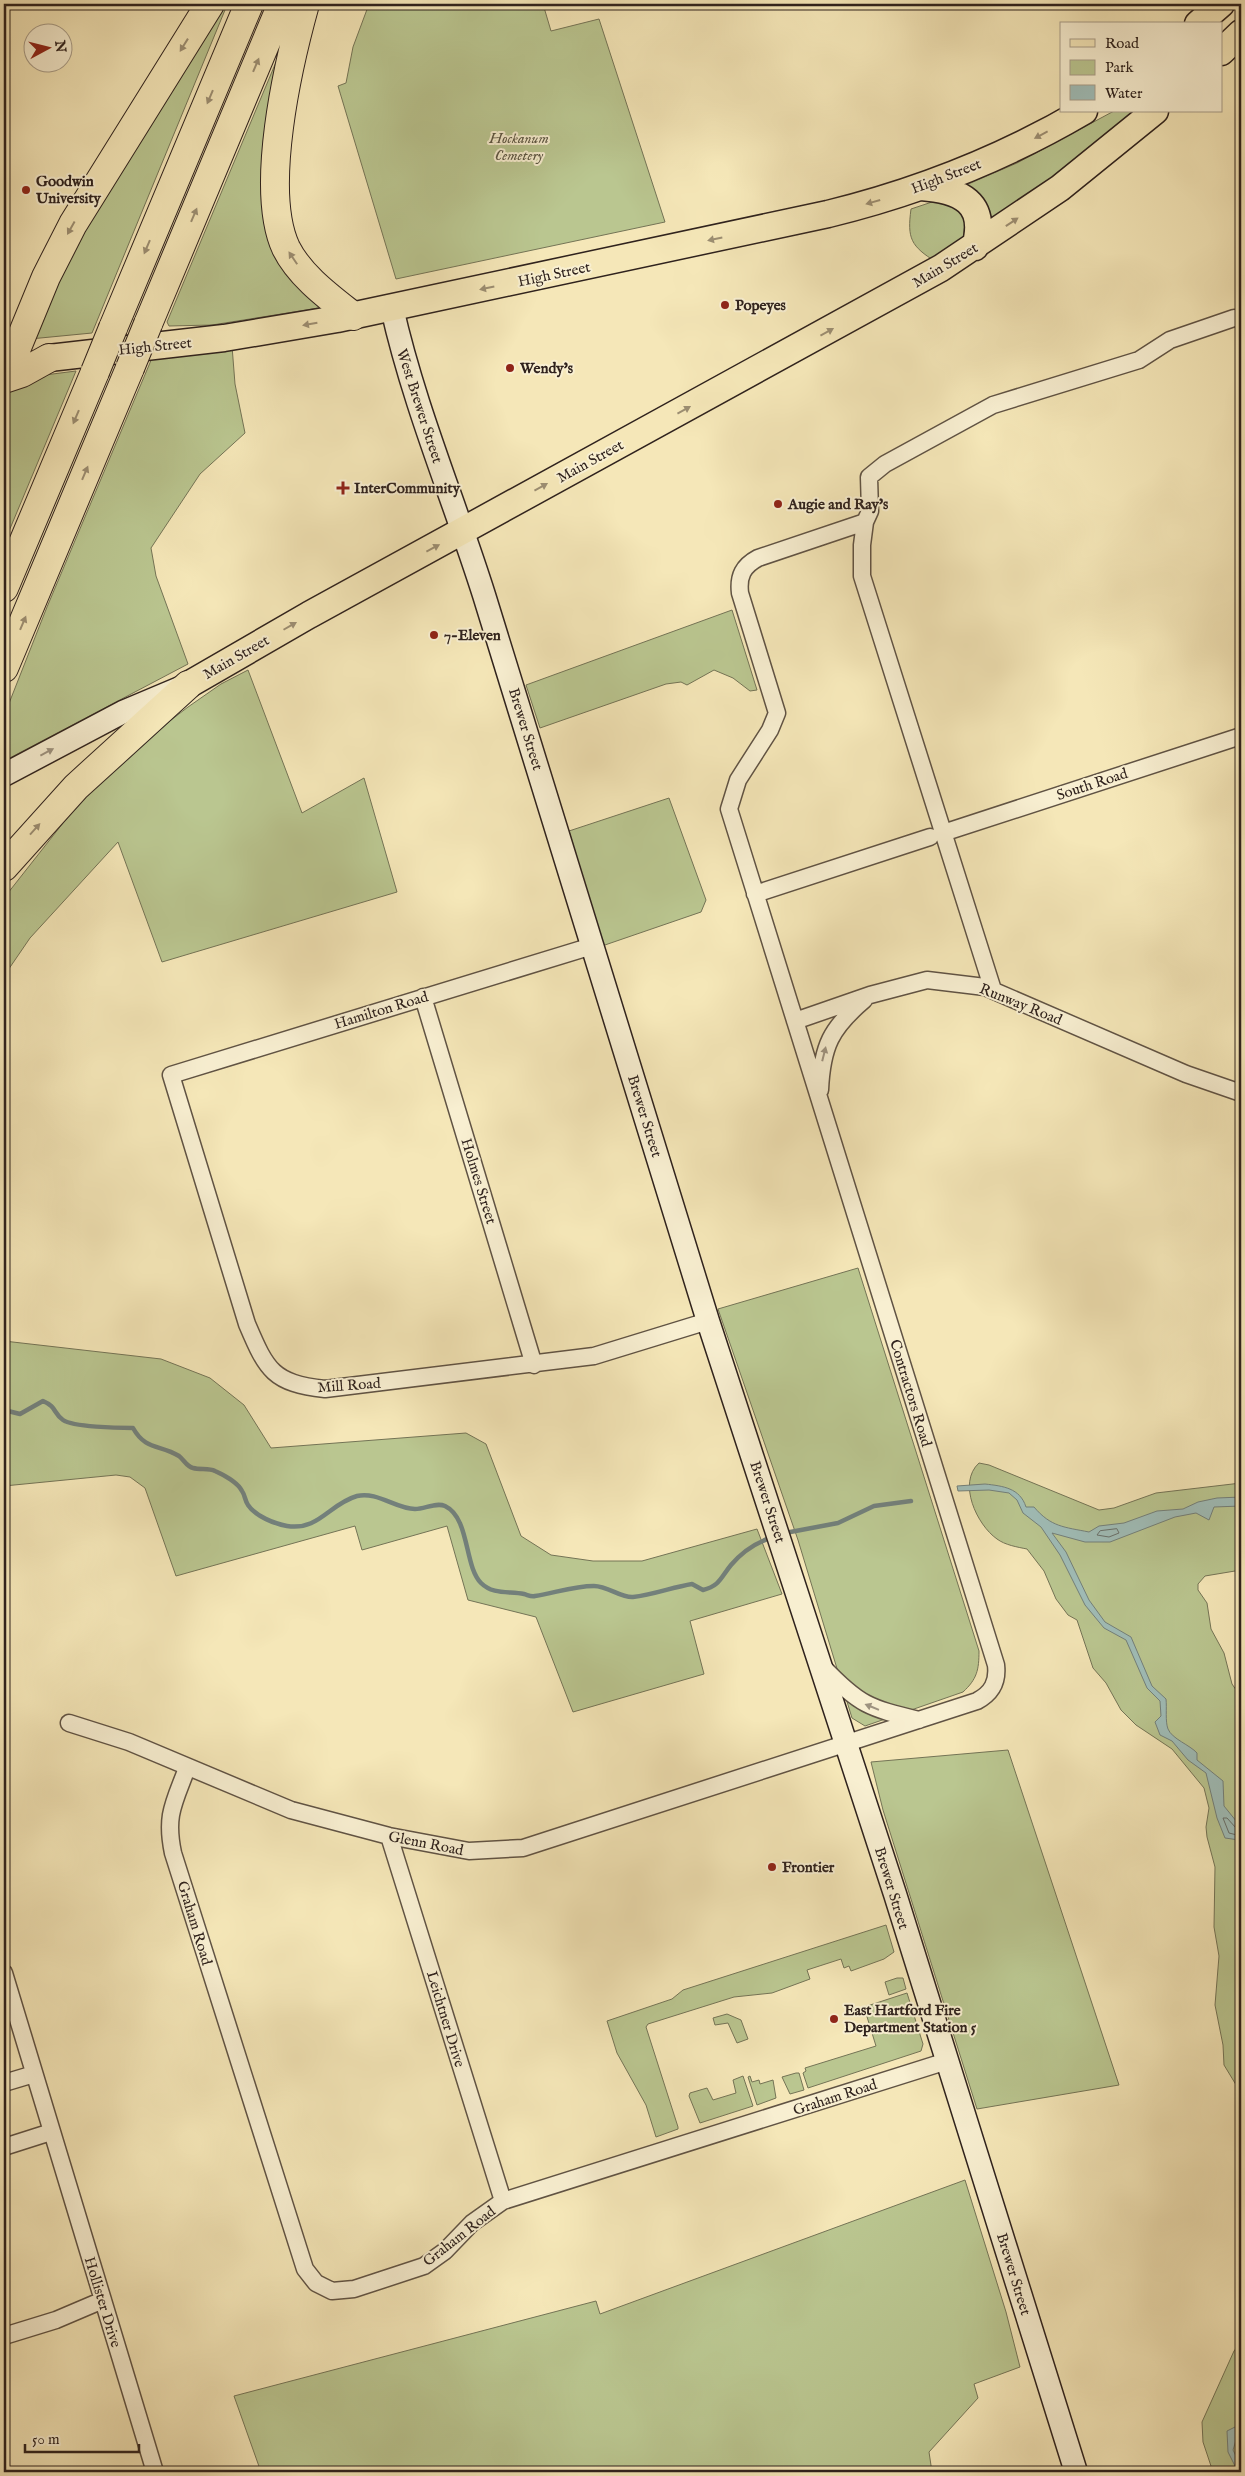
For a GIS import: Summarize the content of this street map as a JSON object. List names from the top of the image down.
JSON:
{
  "streets": {
    "main road": [
      "High Street",
      "Main Street",
      "West Brewer Street",
      "Brewer Street"
    ],
    "street": [
      "South Road",
      "Runway Road",
      "Hamilton Road",
      "Holmes Street",
      "Mill Road",
      "Contractors Road",
      "Glenn Road",
      "Graham Road",
      "Leichtner Drive",
      "Hollister Drive"
    ]
  },
  "crossings": [
    ["High Street", "West Brewer Street"],
    ["Main Street", "West Brewer Street"],
    ["Main Street", "Brewer Street"],
    ["West Brewer Street", "Brewer Street"],
    ["Brewer Street", "Hamilton Road"],
    ["Brewer Street", "Mill Road"],
    ["Brewer Street", "Contractors Road"],
    ["Brewer Street", "Glenn Road"],
    ["Brewer Street", "Graham Road"],
    ["South Road", "Contractors Road"],
    ["Runway Road", "Contractors Road"],
    ["Hamilton Road", "Holmes Street"],
    ["Hamilton Road", "Mill Road"],
    ["Holmes Street", "Mill Road"],
    ["Contractors Road", "Glenn Road"],
    ["Glenn Road", "Graham Road"],
    ["Glenn Road", "Leichtner Drive"],
    ["Graham Road", "Leichtner Drive"]
  ],
  "one_way": ["High Street", "Main Street"],
  "parks": ["Hockanum Cemetery"],
  "places": {
    "other": [
      "Goodwin University",
      "Popeyes",
      "Wendy's",
      "Augie and Ray's",
      "7-Eleven",
      "Frontier",
      "East Hartford Fire Department Station 5"
    ],
    "health": ["InterCommunity"]
  },
  "legend": ["Road", "Park", "Water"],
  "scale_bar": "50 m",
  "north": "right"
}
